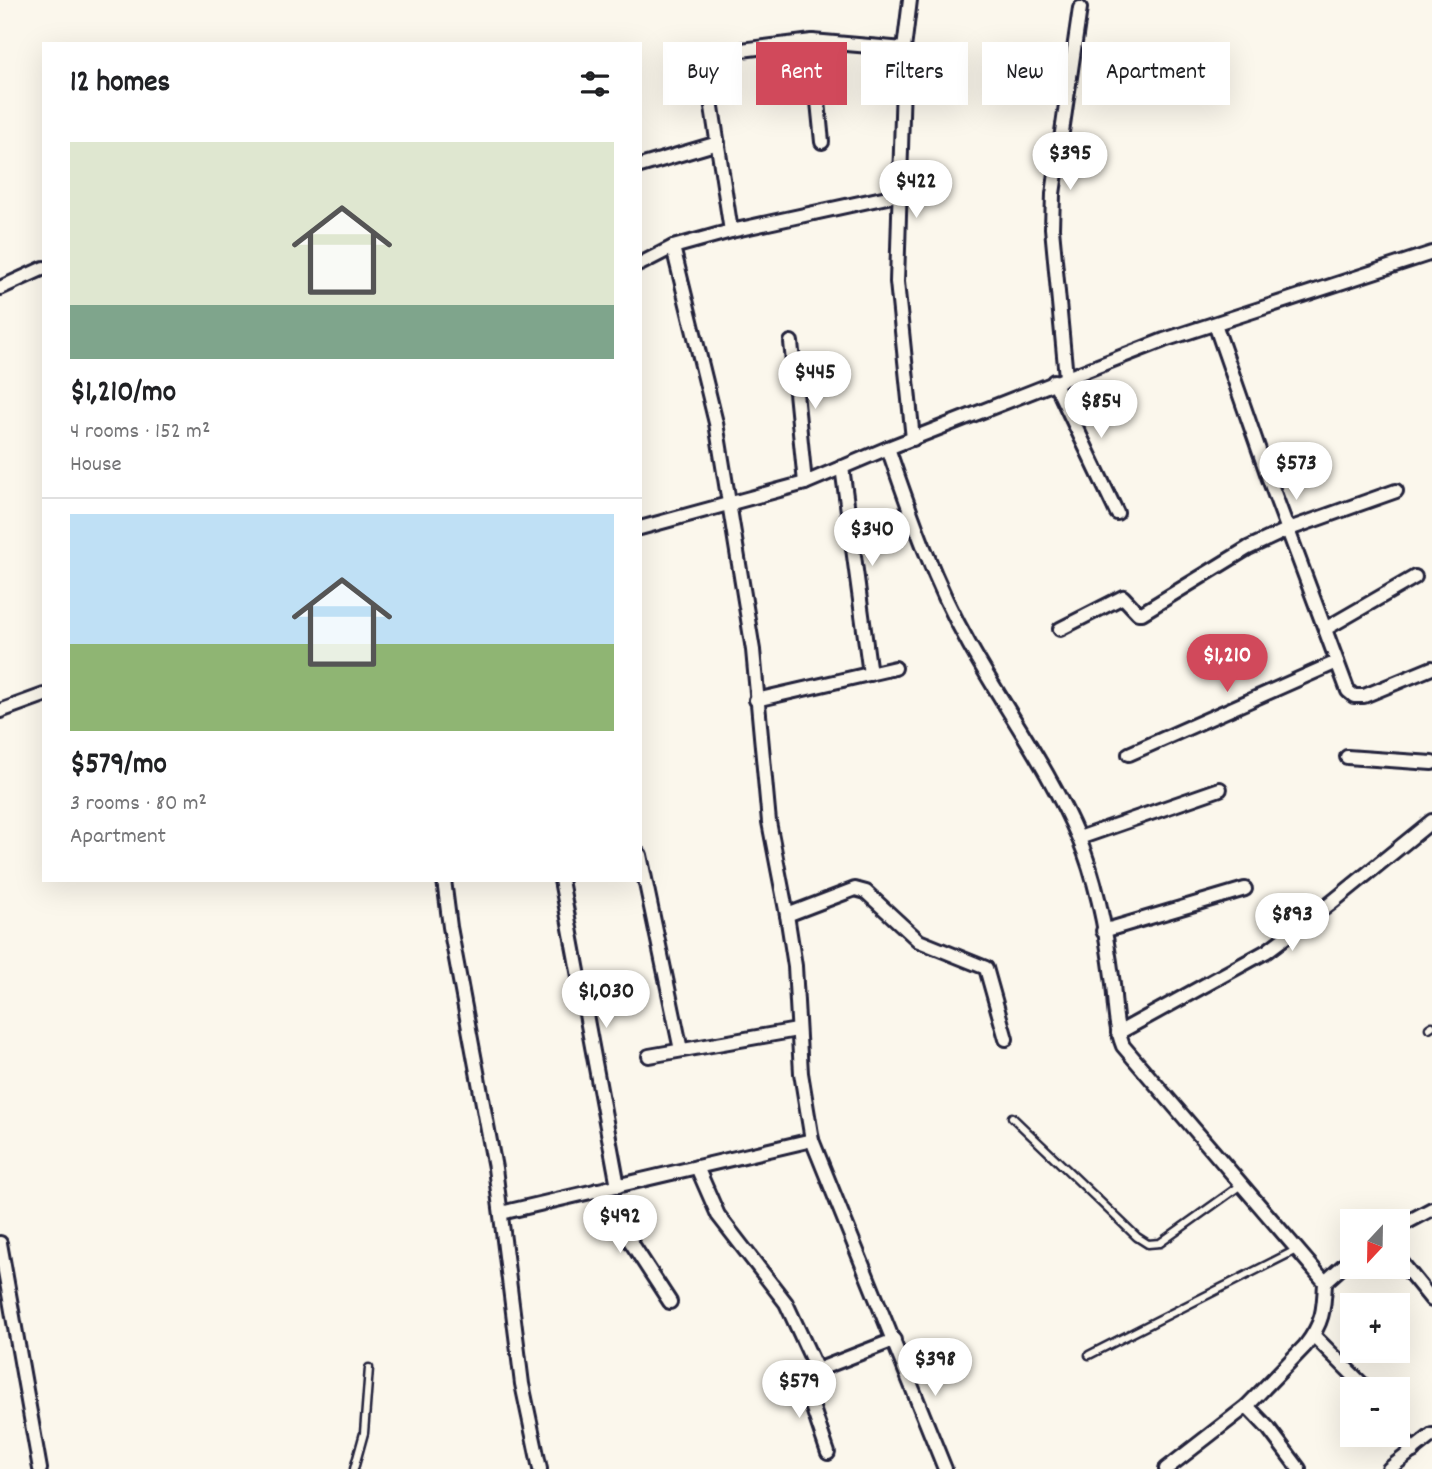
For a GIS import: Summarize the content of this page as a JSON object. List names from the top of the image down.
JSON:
{
  "north": "bottom",
  "page": {
    "chip": [
      "Buy",
      "Rent",
      "Filters",
      "New",
      "Apartment"
    ],
    "heading": "12 homes",
    "list": [
      {
        "name": "$1,210/mo",
        "note": "4 rooms · 152 m² · House"
      },
      {
        "name": "$579/mo",
        "note": "3 rooms · 80 m² · Apartment"
      }
    ],
    "price": [
      "$395",
      "$422",
      "$445",
      "$854",
      "$573",
      "$340",
      "$1,210",
      "$893",
      "$1,030",
      "$492",
      "$398",
      "$579"
    ],
    "map_buttons": ["+", "−"]
  }
}
